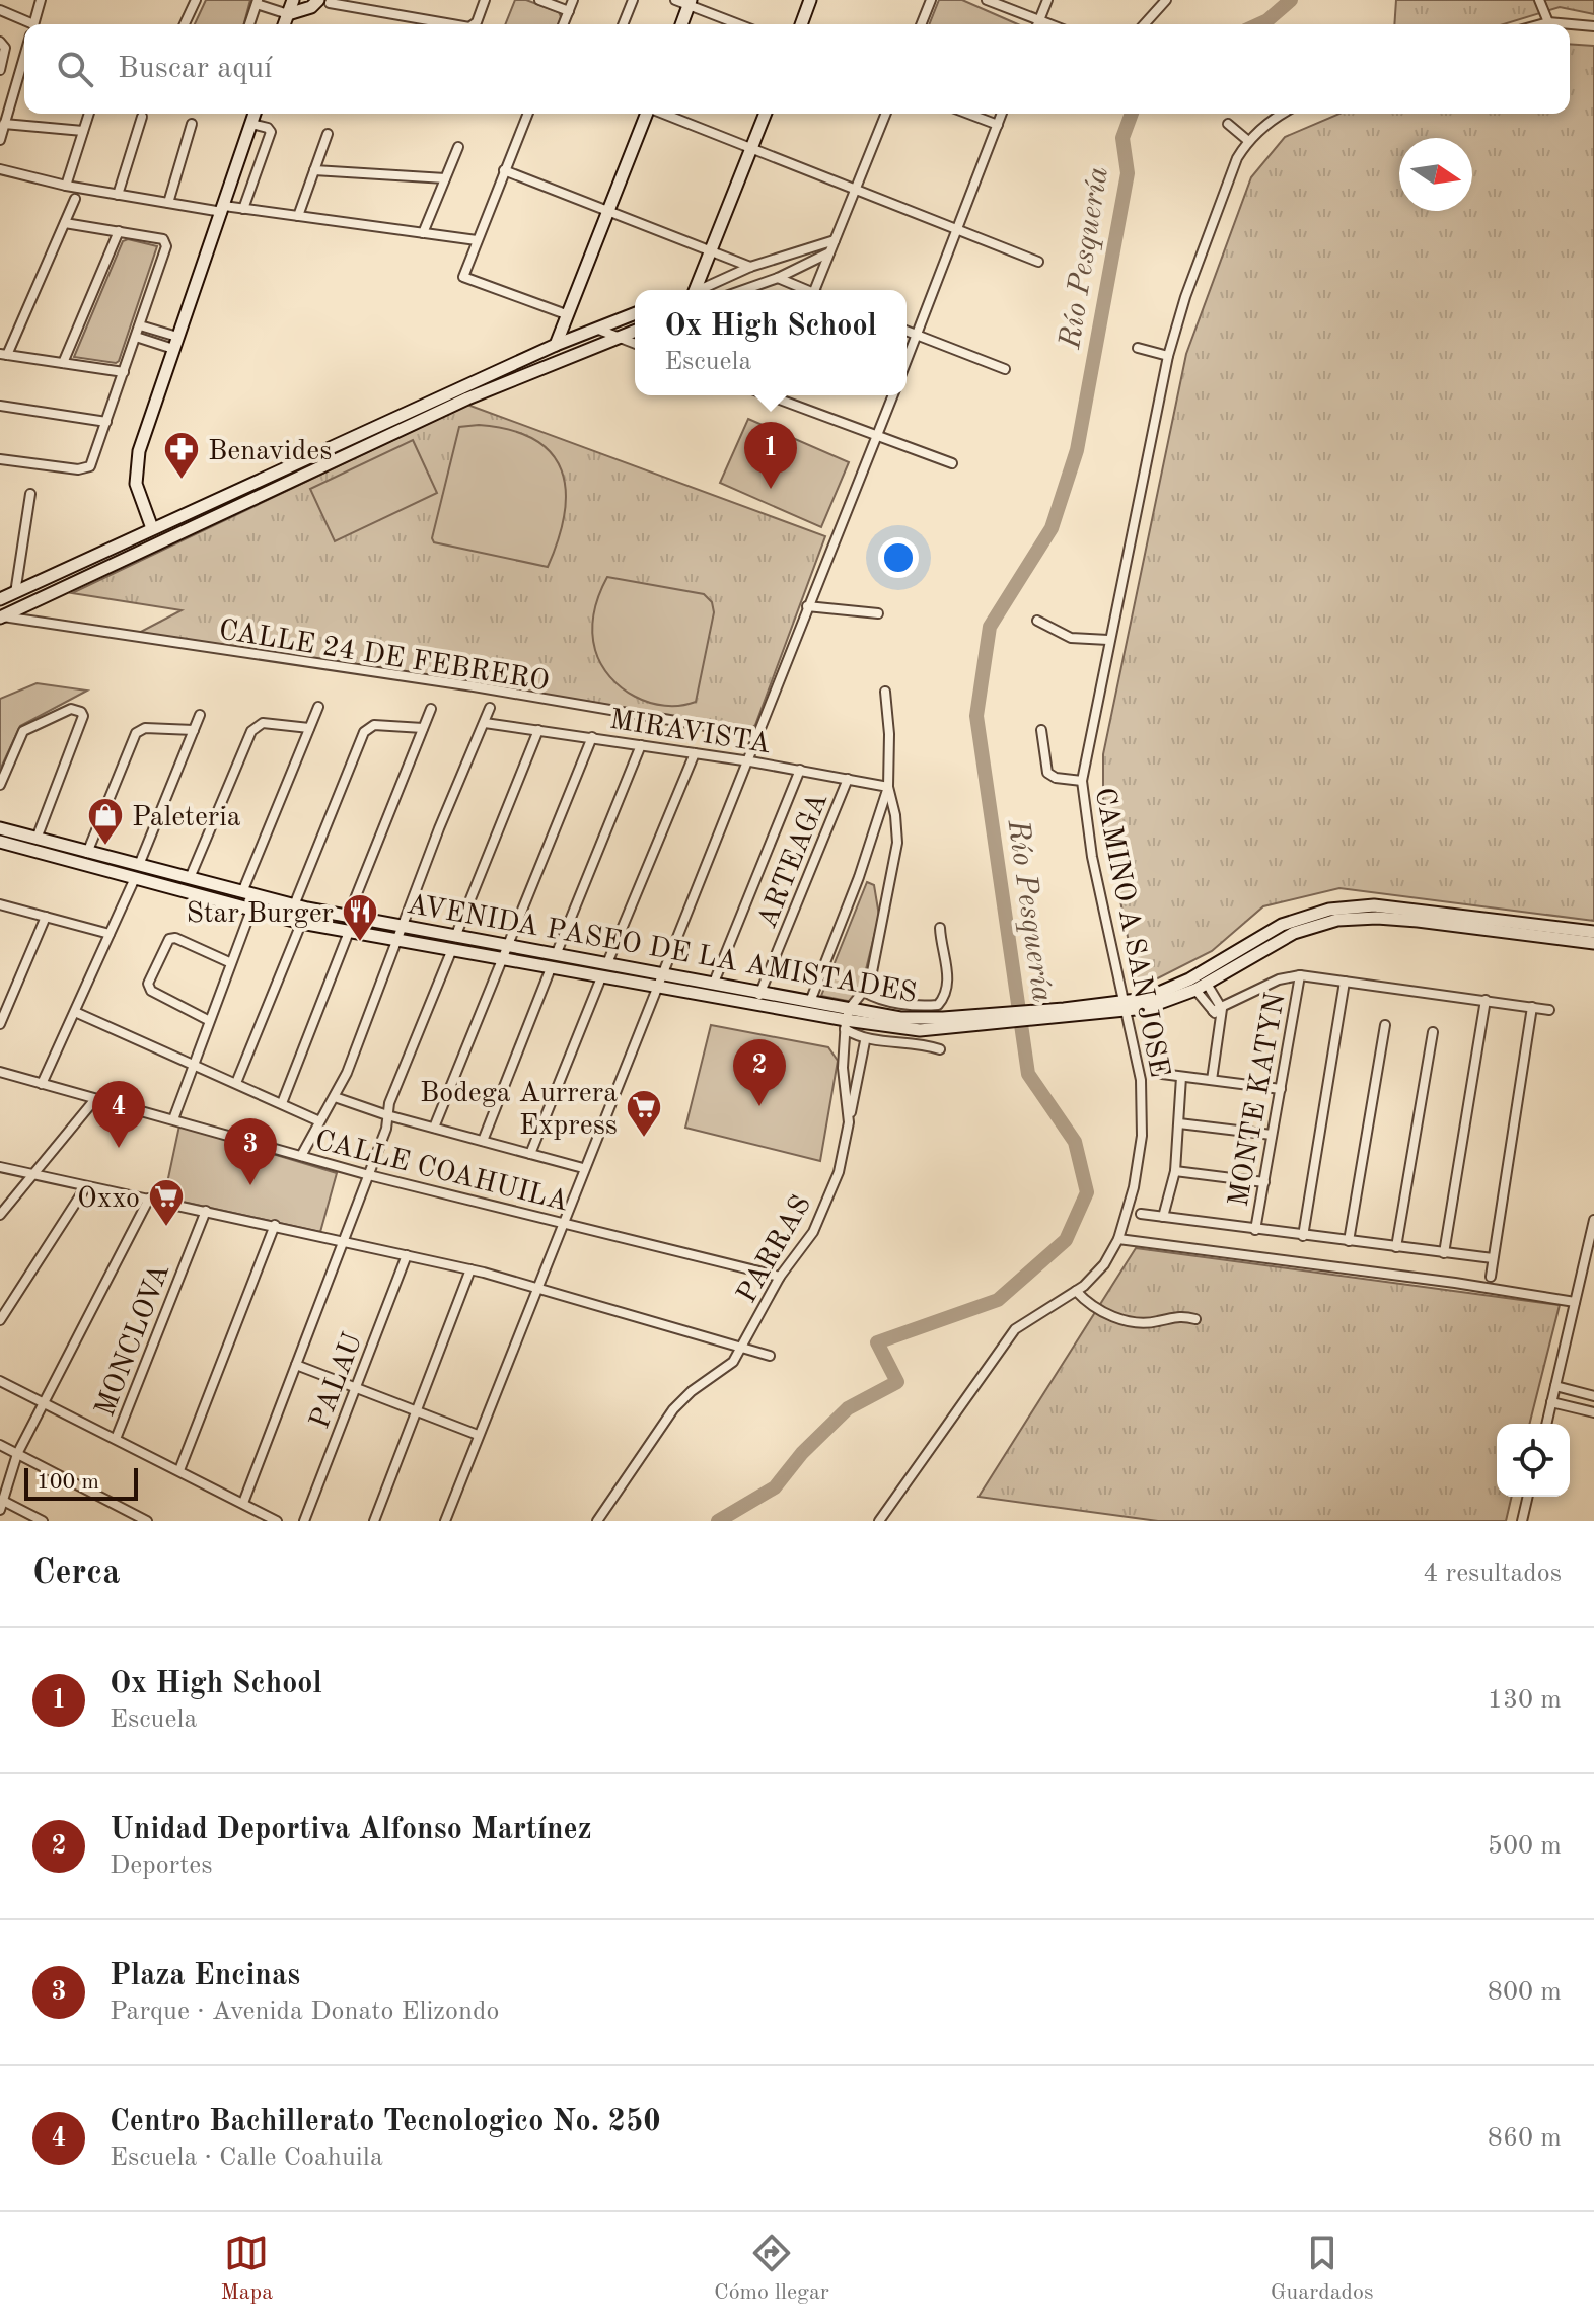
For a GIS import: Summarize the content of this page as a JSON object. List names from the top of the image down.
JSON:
{
  "streets": {
    "street": [
      "CALLE 24 DE FEBRERO",
      "MIRAVISTA",
      "ARTEAGA",
      "CAMINO A SAN JOSE",
      "AVENIDA PASEO DE LA AMISTADES",
      "MONTE KATYN",
      "CALLE COAHUILA",
      "PARRAS",
      "MONCLOVA",
      "PALAU"
    ]
  },
  "crossings": [
    ["MIRAVISTA", "ARTEAGA"],
    ["ARTEAGA", "AVENIDA PASEO DE LA AMISTADES"],
    ["CAMINO A SAN JOSE", "AVENIDA PASEO DE LA AMISTADES"],
    ["AVENIDA PASEO DE LA AMISTADES", "PARRAS"],
    ["CALLE COAHUILA", "PARRAS"]
  ],
  "water": ["Río Pesquería"],
  "places": {
    "pharmacy": ["Benavides"],
    "shop": ["Paleteria"],
    "restaurant": ["Star Burger"],
    "supermarket": ["Bodega Aurrera Express", "Oxxo"]
  },
  "scale_bar": "100 m",
  "north": "right",
  "page": {
    "search": "Buscar aquí",
    "popup": ["Ox High School", "Escuela"],
    "pins": [
      "1",
      "2",
      "4",
      "3"
    ],
    "scale": "100 m",
    "heading": ["Cerca", "4 resultados"],
    "list": [
      {
        "mark": "1",
        "name": "Ox High School",
        "note": "Escuela",
        "value": "130 m"
      },
      {
        "mark": "2",
        "name": "Unidad Deportiva Alfonso Martínez",
        "note": "Deportes",
        "value": "500 m"
      },
      {
        "mark": "3",
        "name": "Plaza Encinas",
        "note": "Parque · Avenida Donato Elizondo",
        "value": "800 m"
      },
      {
        "mark": "4",
        "name": "Centro Bachillerato Tecnologico No. 250",
        "note": "Escuela · Calle Coahuila",
        "value": "860 m"
      }
    ],
    "nav": ["Mapa", "Cómo llegar", "Guardados"]
  }
}
